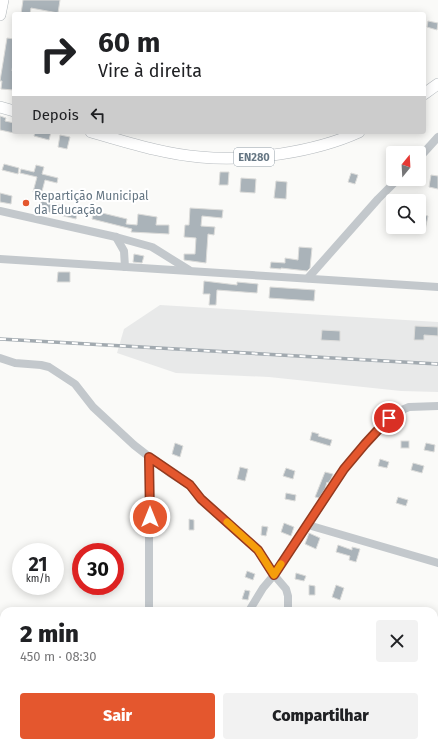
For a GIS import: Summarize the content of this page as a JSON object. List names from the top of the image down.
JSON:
{
  "streets": {
    "main road": ["EN280"]
  },
  "places": ["Repartição Municipal da Educação"],
  "north": "top",
  "page": {
    "turn": ["60 m", "Vire à direita"],
    "then": "Depois",
    "speed": "21 km/h",
    "limit": "30",
    "heading": ["2 min", "450 m · 08:30"],
    "buttons": ["Sair", "Compartilhar"]
  }
}
